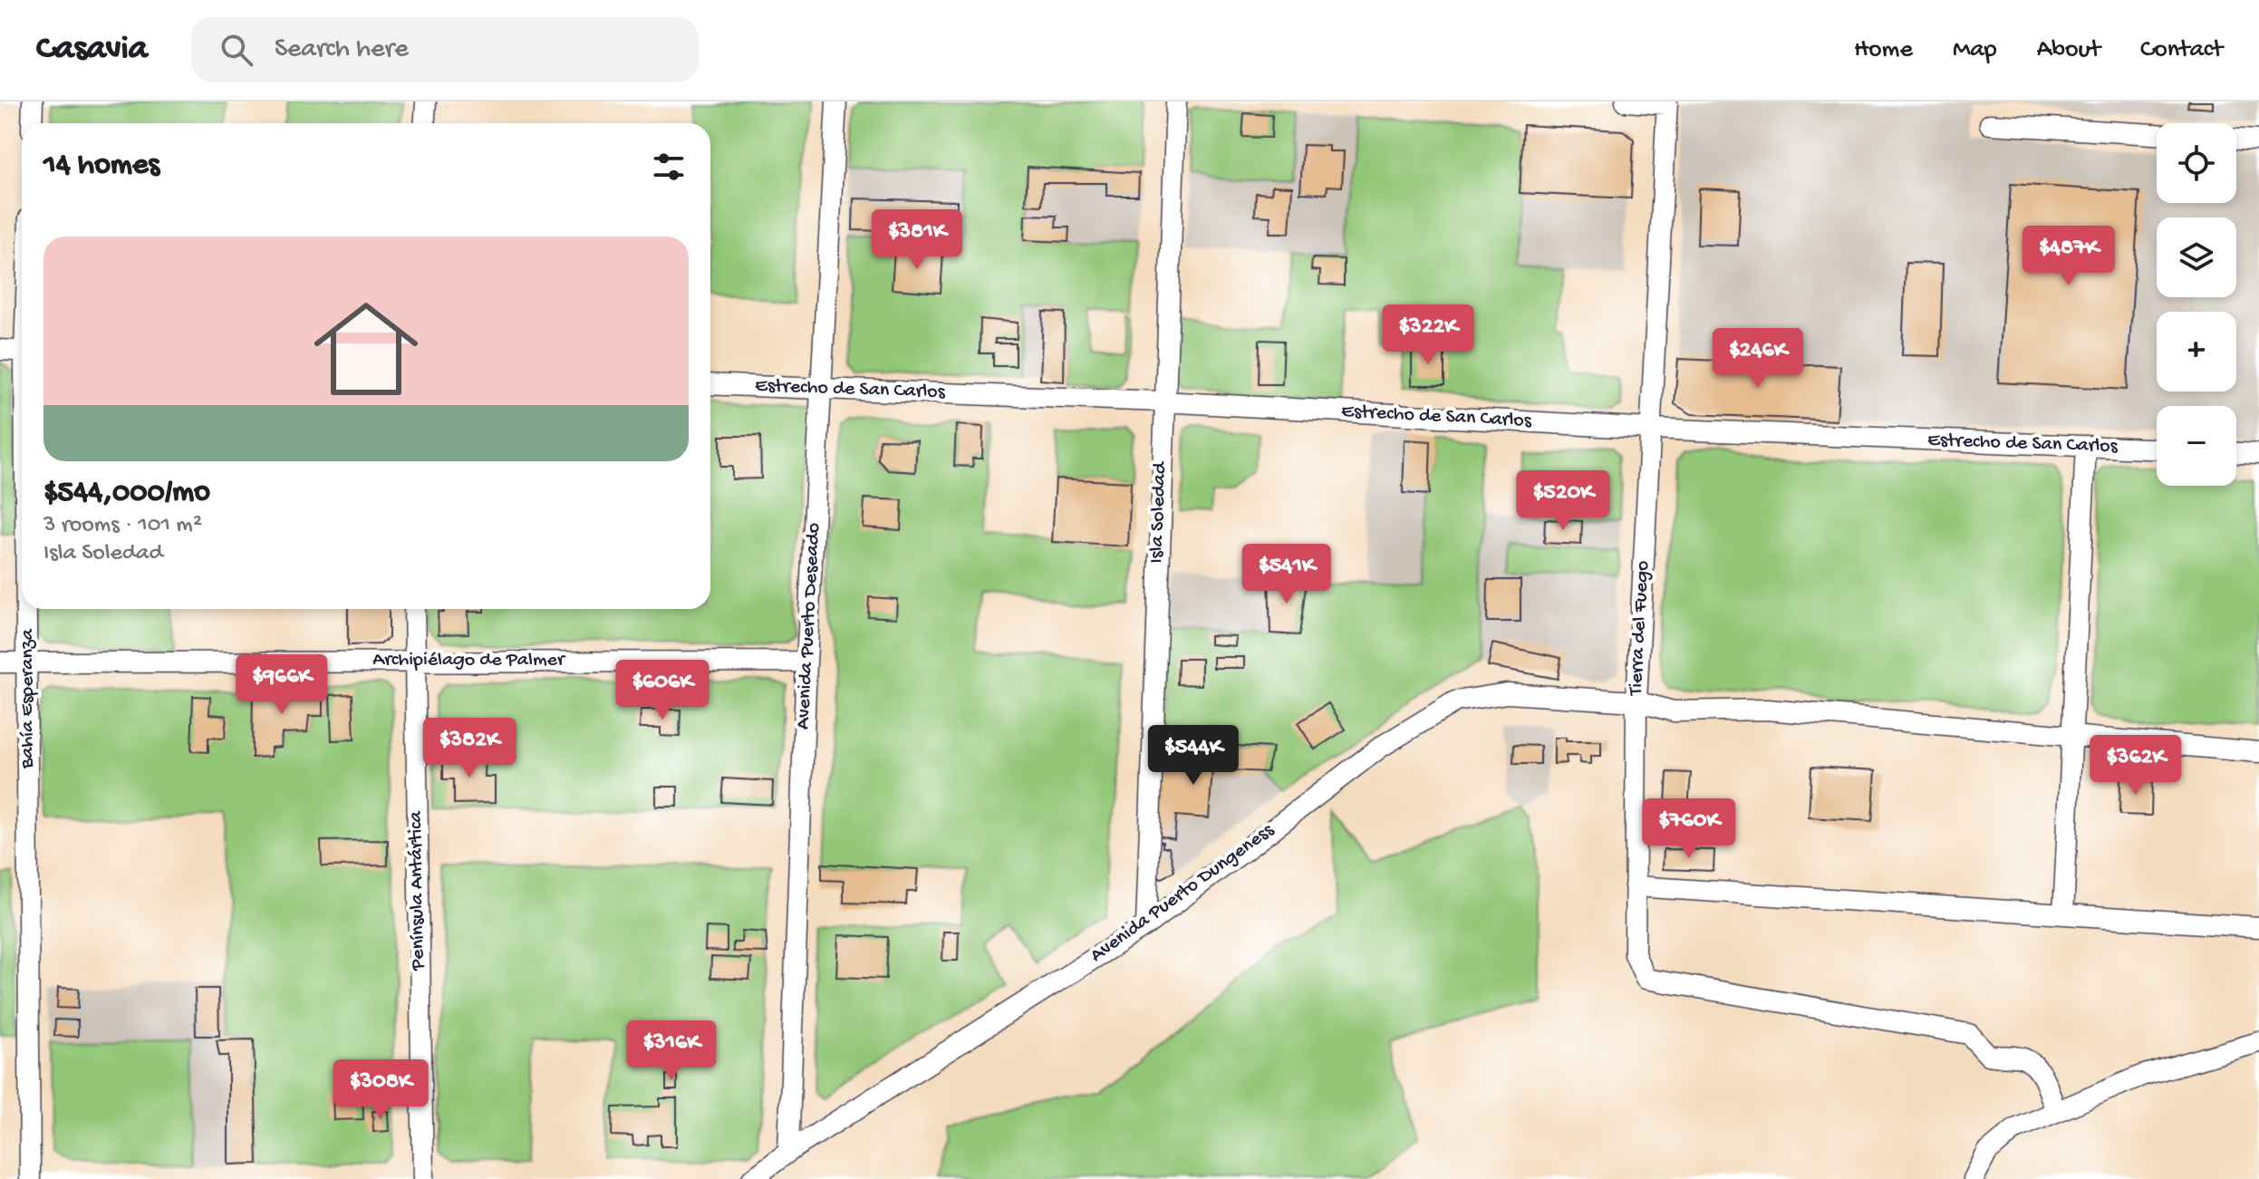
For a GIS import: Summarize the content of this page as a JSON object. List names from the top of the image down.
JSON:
{
  "streets": {
    "street": [
      "Estrecho de San Carlos",
      "Isla Soledad",
      "Avenida Puerto Deseado",
      "Tierra del Fuego",
      "Archipiélago de Palmer",
      "Bahía Esperanza",
      "Península Antártica",
      "Avenida Puerto Dungeness"
    ]
  },
  "crossings": [
    ["Estrecho de San Carlos", "Isla Soledad"],
    ["Estrecho de San Carlos", "Avenida Puerto Deseado"],
    ["Estrecho de San Carlos", "Tierra del Fuego"],
    ["Isla Soledad", "Avenida Puerto Dungeness"],
    ["Avenida Puerto Deseado", "Archipiélago de Palmer"],
    ["Avenida Puerto Deseado", "Avenida Puerto Dungeness"],
    ["Tierra del Fuego", "Avenida Puerto Dungeness"],
    ["Archipiélago de Palmer", "Bahía Esperanza"],
    ["Archipiélago de Palmer", "Península Antártica"]
  ],
  "page": {
    "header": "Casavia",
    "search": "Search here",
    "nav": [
      "Home",
      "Map",
      "About",
      "Contact"
    ],
    "map_buttons": ["+", "−"],
    "heading": "14 homes",
    "price": [
      "$381K",
      "$487K",
      "$322K",
      "$246K",
      "$520K",
      "$541K",
      "$966K",
      "$606K",
      "$382K",
      "$544K",
      "$362K",
      "$760K",
      "$316K",
      "$308K"
    ],
    "list": [
      {
        "name": "$544,000/mo",
        "note": "3 rooms · 101 m² · Isla Soledad"
      }
    ]
  }
}
